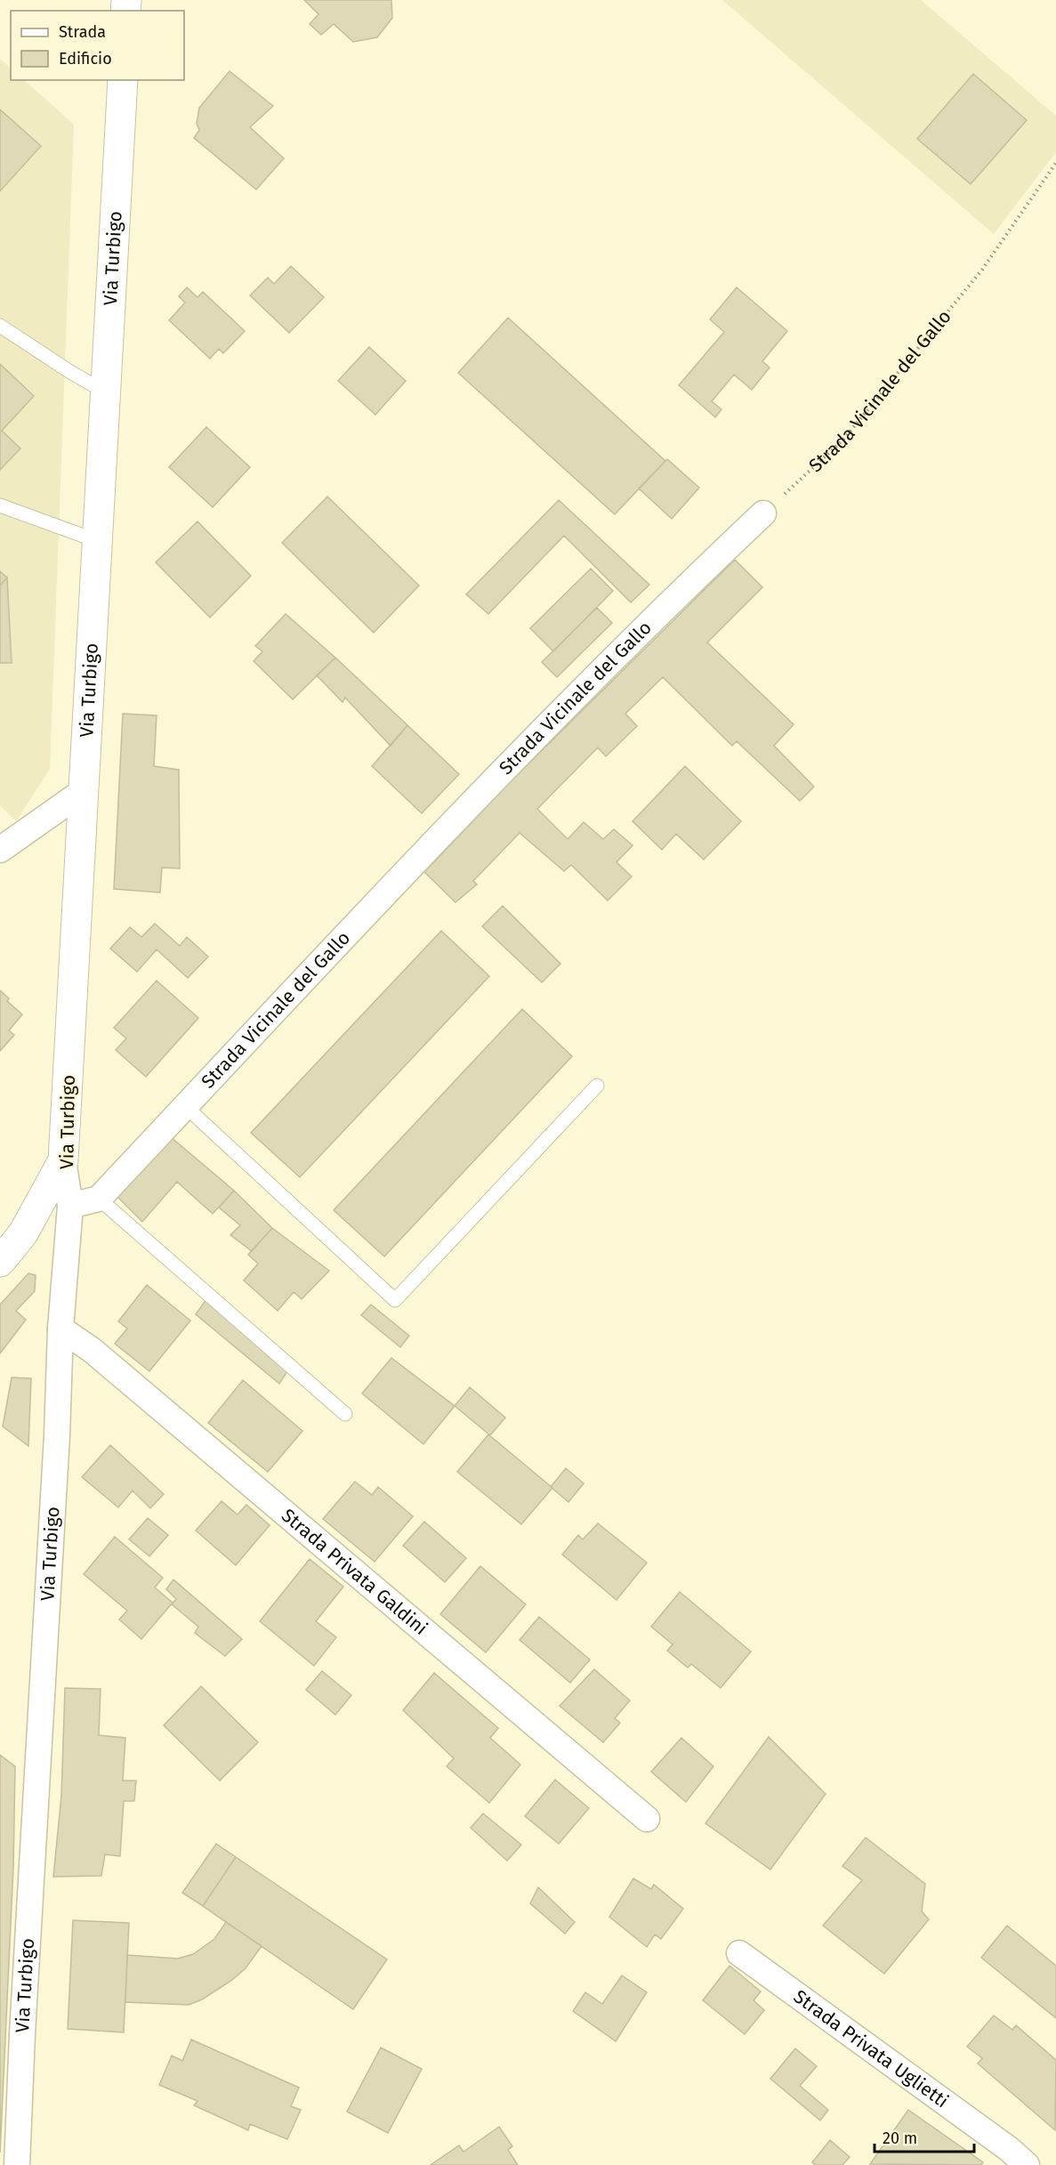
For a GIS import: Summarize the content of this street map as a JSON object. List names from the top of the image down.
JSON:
{
  "streets": {
    "main road": ["Via Turbigo"],
    "street": ["Strada Vicinale del Gallo", "Strada Privata Galdini", "Strada Privata Uglietti"]
  },
  "crossings": [
    ["Via Turbigo", "Strada Privata Galdini"]
  ],
  "legend": ["Strada", "Edificio"],
  "scale_bar": "20 m"
}
